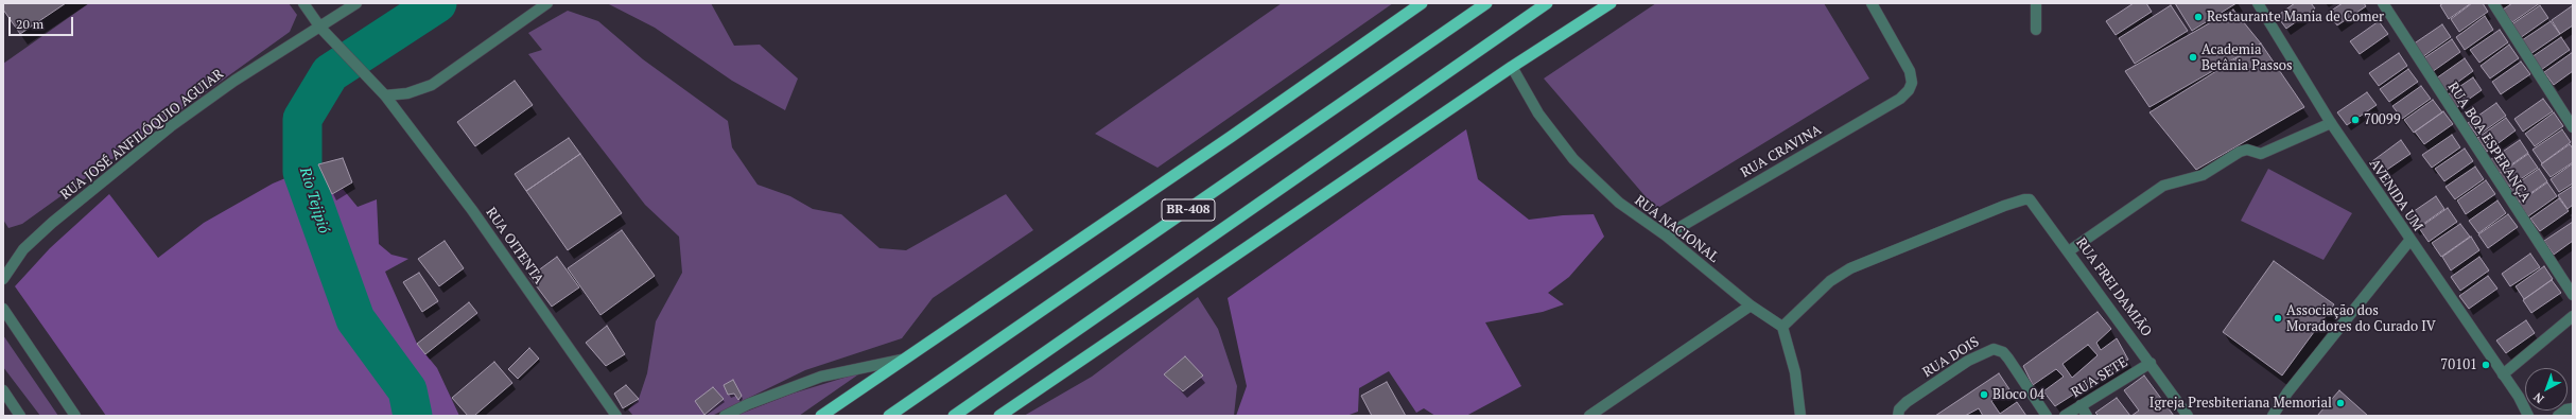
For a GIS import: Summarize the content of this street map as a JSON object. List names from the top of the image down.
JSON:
{
  "streets": {
    "highway": ["BR-408"],
    "street": [
      "RUA JOSÉ ANFILÓQUIO AGUIAR",
      "RUA BOA ESPERANÇA",
      "RUA CRAVINA",
      "AVENIDA UM",
      "RUA NACIONAL",
      "RUA OITENTA",
      "RUA FREI DAMIÃO",
      "RUA DOIS",
      "RUA SETE"
    ]
  },
  "crossings": [
    ["RUA JOSÉ ANFILÓQUIO AGUIAR", "RUA OITENTA"],
    ["RUA CRAVINA", "RUA NACIONAL"],
    ["RUA NACIONAL", "RUA FREI DAMIÃO"],
    ["RUA FREI DAMIÃO", "RUA SETE"]
  ],
  "water": ["Rio Tejipió"],
  "places": [
    "Restaurante Mania de Comer",
    "Academia Betânia Passos",
    "70099",
    "Associação dos Moradores do Curado IV",
    "70101",
    "Bloco 04",
    "Igreja Presbiteriana Memorial"
  ],
  "scale_bar": "20 m",
  "north": "bottom left"
}
